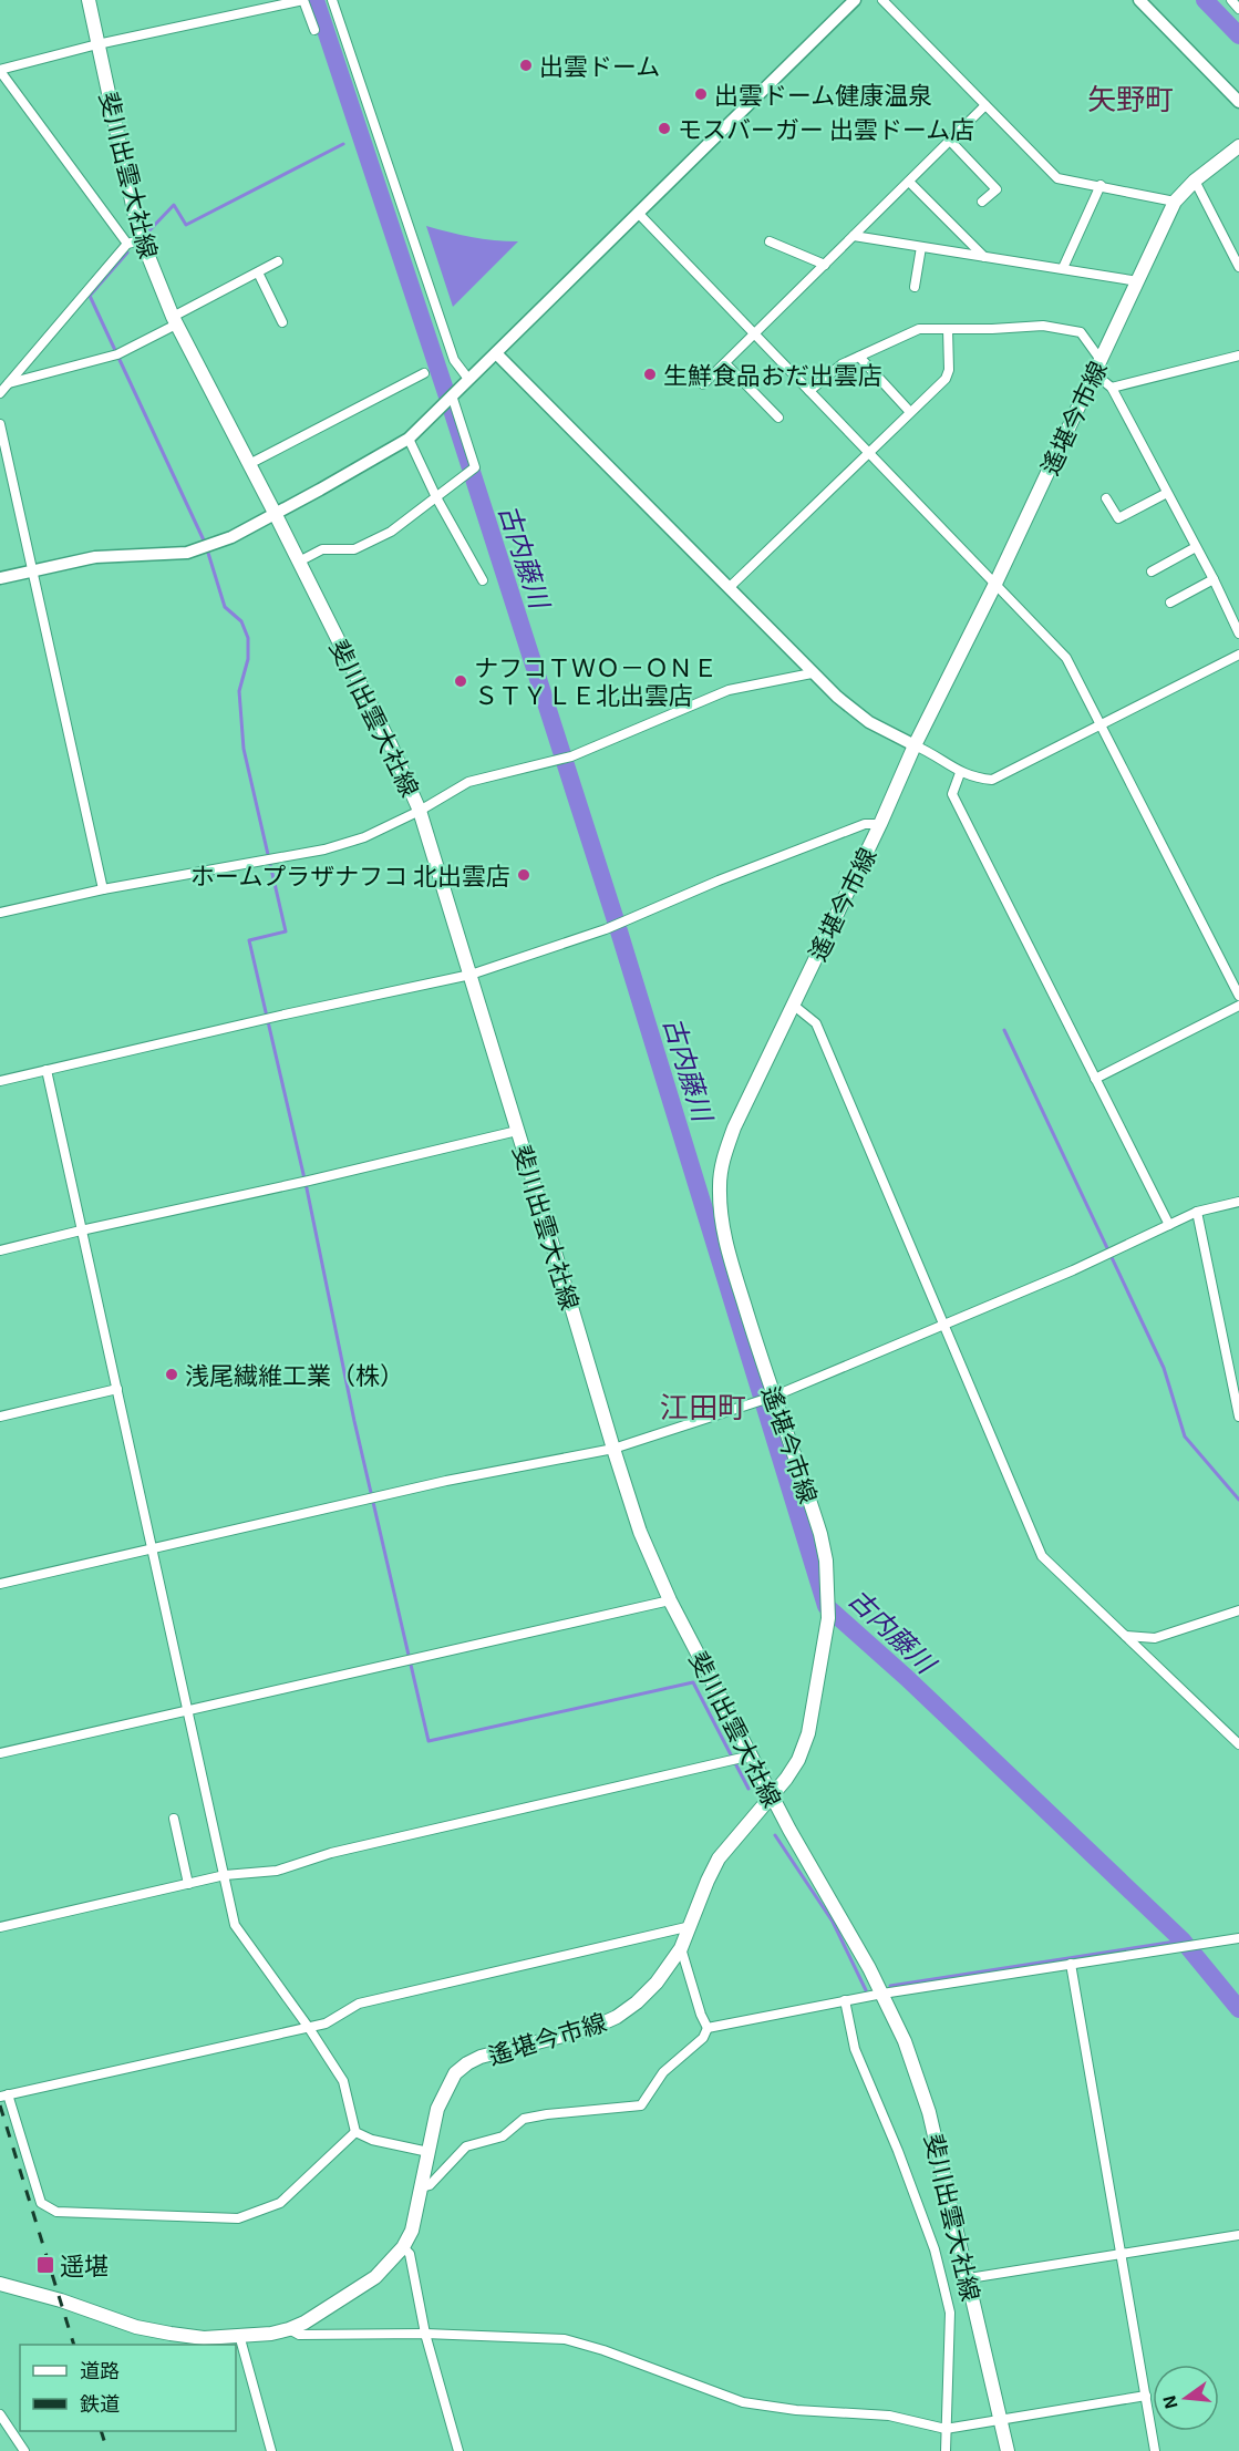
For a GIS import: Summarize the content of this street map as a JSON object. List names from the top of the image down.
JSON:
{
  "streets": {
    "main road": ["斐川出雲大社線", "遙堪今市線"]
  },
  "crossings": [
    ["斐川出雲大社線", "遙堪今市線"]
  ],
  "districts": ["矢野町", "江田町"],
  "water": ["古内藤川"],
  "places": {
    "other": [
      "出雲ドーム",
      "出雲ドーム健康温泉",
      "モスバーガー 出雲ドーム店",
      "生鮮食品おだ出雲店",
      "ナフコＴＷＯ－ＯＮＥ ＳＴＹＬＥ北出雲店",
      "ホームプラザナフコ 北出雲店",
      "浅尾繊維工業（株）"
    ],
    "transit": ["遥堪"]
  },
  "legend": ["道路", "鉄道"],
  "north": "left"
}
